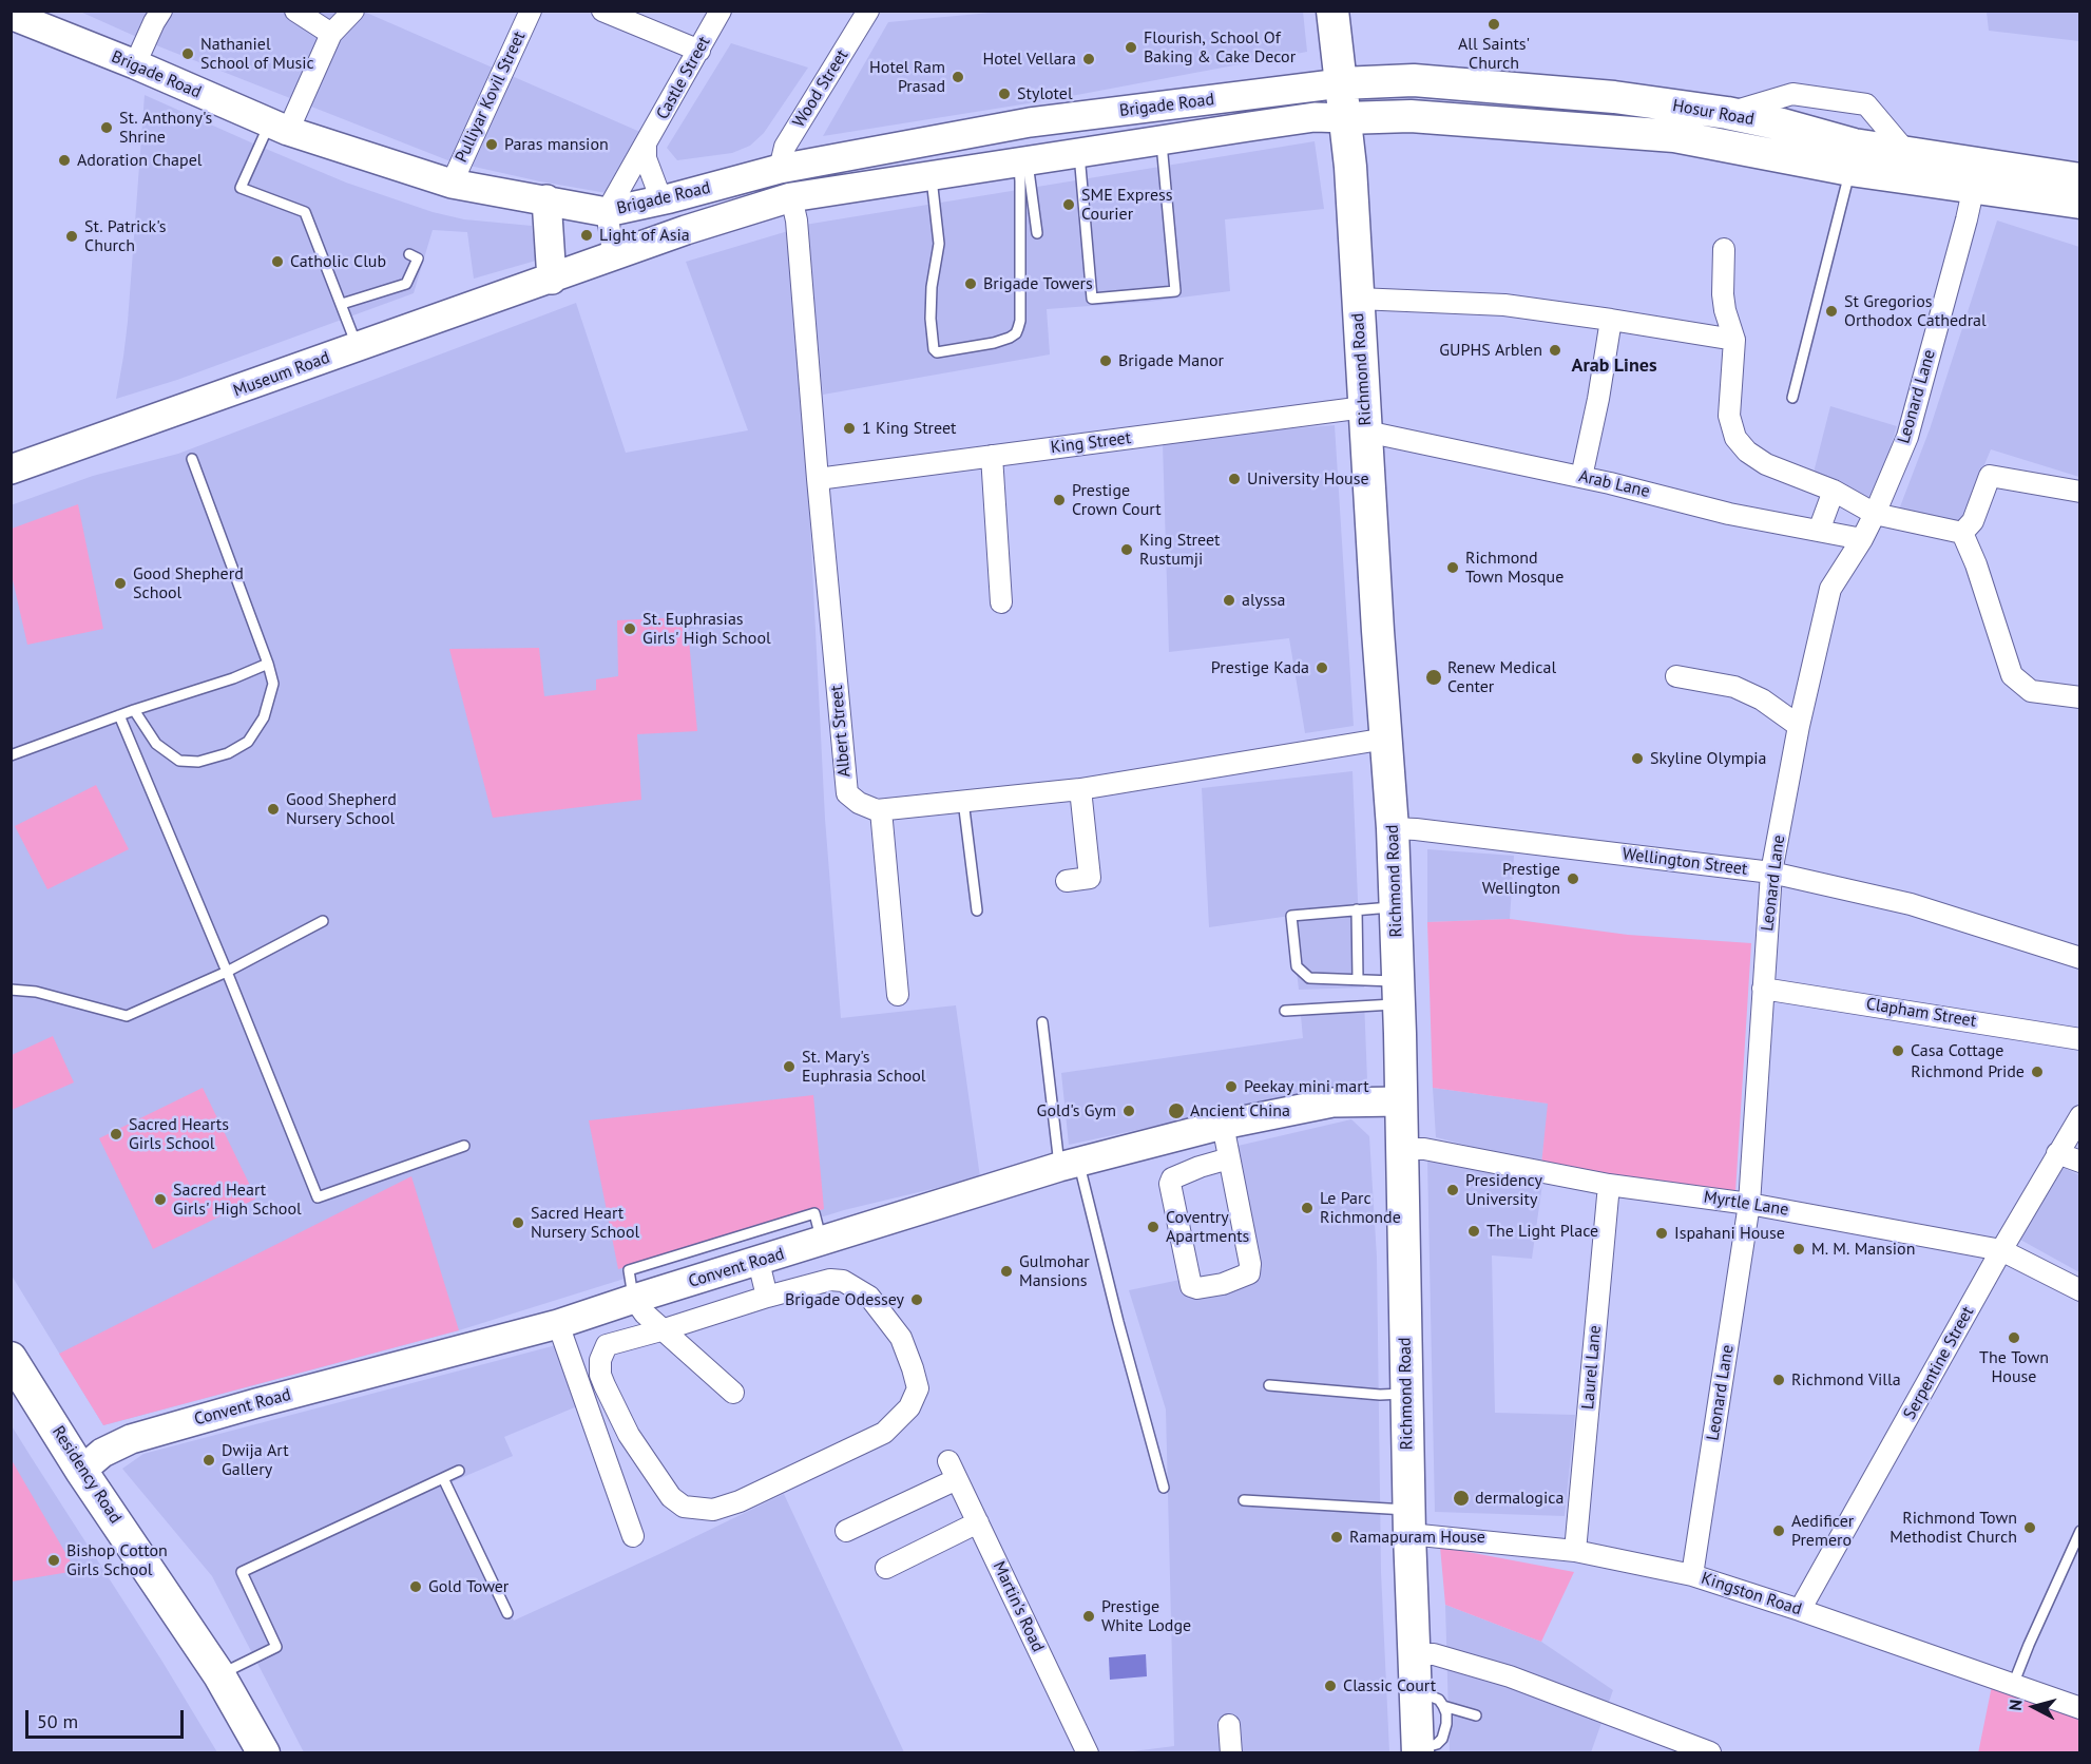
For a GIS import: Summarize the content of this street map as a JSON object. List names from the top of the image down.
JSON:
{
  "streets": {
    "main road": [
      "Brigade Road",
      "Hosur Road",
      "Richmond Road",
      "Museum Road",
      "Convent Road",
      "Residency Road"
    ],
    "street": [
      "Castle Street",
      "Wood Street",
      "Pulliyar Kovil Street",
      "Leonard Lane",
      "King Street",
      "Arab Lane",
      "Albert Street",
      "Wellington Street",
      "Clapham Street",
      "Myrtle Lane",
      "Serpentine Street",
      "Laurel Lane",
      "Kingston Road",
      "Martin's Road"
    ]
  },
  "crossings": [
    ["Brigade Road", "Castle Street"],
    ["Brigade Road", "Wood Street"],
    ["Brigade Road", "Pulliyar Kovil Street"],
    ["Brigade Road", "Hosur Road"],
    ["Brigade Road", "Richmond Road"],
    ["Brigade Road", "Museum Road"],
    ["Brigade Road", "Albert Street"],
    ["Hosur Road", "Richmond Road"],
    ["Hosur Road", "Leonard Lane"],
    ["Richmond Road", "King Street"],
    ["Richmond Road", "Arab Lane"],
    ["Richmond Road", "Wellington Street"],
    ["Richmond Road", "Myrtle Lane"],
    ["Richmond Road", "Convent Road"],
    ["Richmond Road", "Kingston Road"],
    ["Leonard Lane", "Arab Lane"],
    ["Leonard Lane", "Wellington Street"],
    ["Leonard Lane", "Clapham Street"],
    ["Leonard Lane", "Myrtle Lane"],
    ["Leonard Lane", "Kingston Road"],
    ["King Street", "Arab Lane"],
    ["King Street", "Albert Street"],
    ["Myrtle Lane", "Serpentine Street"],
    ["Myrtle Lane", "Laurel Lane"],
    ["Convent Road", "Residency Road"],
    ["Serpentine Street", "Kingston Road"],
    ["Laurel Lane", "Kingston Road"]
  ],
  "districts": ["Arab Lines"],
  "places": [
    "All Saints' Church",
    "Flourish, School Of Baking & Cake Decor",
    "Nathaniel School of Music",
    "Hotel Vellara",
    "Hotel Ram Prasad",
    "Stylotel",
    "St. Anthony's Shrine",
    "Paras mansion",
    "Adoration Chapel",
    "SME Express Courier",
    "Light of Asia",
    "St. Patrick's Church",
    "Catholic Club",
    "Brigade Towers",
    "St Gregorios Orthodox Cathedral",
    "GUPHS Arblen",
    "Brigade Manor",
    "1 King Street",
    "University House",
    "Prestige Crown Court",
    "King Street Rustumji",
    "Richmond Town Mosque",
    "Good Shepherd School",
    "alyssa",
    "St. Euphrasias Girls' High School",
    "Prestige Kada",
    "Renew Medical Center",
    "Skyline Olympia",
    "Good Shepherd Nursery School",
    "Prestige Wellington",
    "Casa Cottage",
    "St. Mary's Euphrasia School",
    "Richmond Pride",
    "Peekay mini mart",
    "Gold's Gym",
    "Ancient China",
    "Sacred Hearts Girls School",
    "Presidency University",
    "Sacred Heart Girls' High School",
    "Le Parc Richmonde",
    "Sacred Heart Nursery School",
    "Coventry Apartments",
    "The Light Place",
    "Ispahani House",
    "M. M. Mansion",
    "Gulmohar Mansions",
    "Brigade Odessey",
    "The Town House",
    "Richmond Villa",
    "Dwija Art Gallery",
    "dermalogica",
    "Richmond Town Methodist Church",
    "Aedificer Premero",
    "Ramapuram House",
    "Bishop Cotton Girls School",
    "Gold Tower",
    "Prestige White Lodge",
    "Classic Court"
  ],
  "scale_bar": "50 m",
  "north": "left"
}
